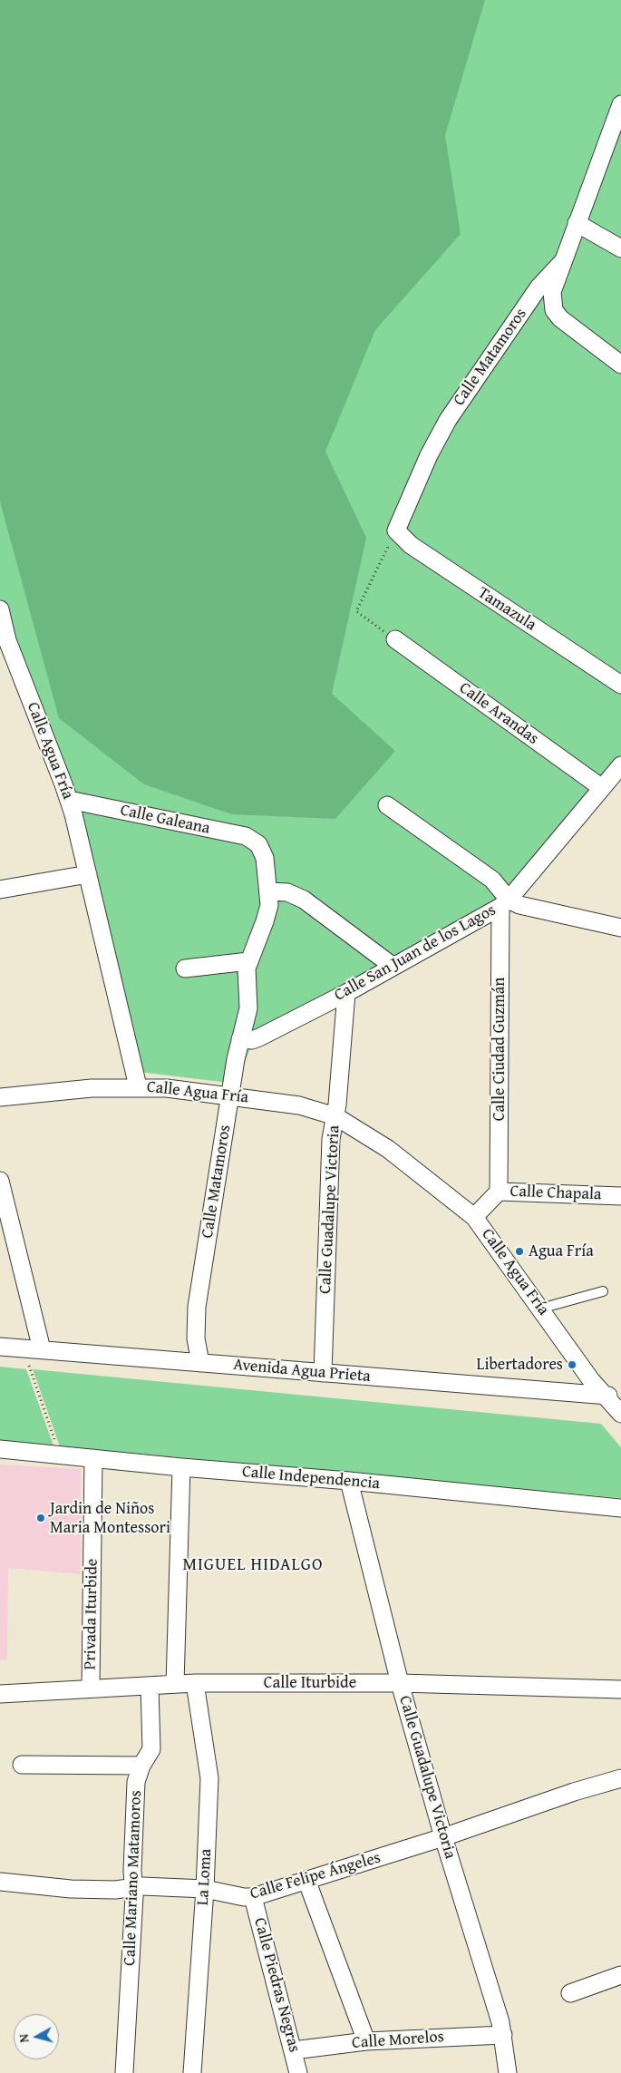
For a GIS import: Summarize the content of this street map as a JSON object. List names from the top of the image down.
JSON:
{
  "streets": {
    "street": [
      "Calle Matamoros",
      "Tamazula",
      "Calle Arandas",
      "Calle Agua Fría",
      "Calle Galeana",
      "Calle San Juan de los Lagos",
      "Calle Ciudad Guzmán",
      "Calle Chapala",
      "Calle Guadalupe Victoria",
      "Avenida Agua Prieta",
      "Calle Independencia",
      "Privada Iturbide",
      "Calle Iturbide",
      "Calle Felipe Ángeles",
      "La Loma",
      "Calle Mariano Matamoros",
      "Calle Piedras Negras",
      "Calle Morelos"
    ]
  },
  "crossings": [
    ["Calle Matamoros", "Tamazula"],
    ["Calle Matamoros", "Calle Agua Fría"],
    ["Calle Matamoros", "Calle Galeana"],
    ["Calle Matamoros", "Calle San Juan de los Lagos"],
    ["Calle Matamoros", "Avenida Agua Prieta"],
    ["Calle Agua Fría", "Calle Galeana"],
    ["Calle Agua Fría", "Calle Chapala"],
    ["Calle Agua Fría", "Calle Guadalupe Victoria"],
    ["Calle Agua Fría", "Avenida Agua Prieta"],
    ["Calle San Juan de los Lagos", "Calle Ciudad Guzmán"],
    ["Calle San Juan de los Lagos", "Calle Guadalupe Victoria"],
    ["Calle Ciudad Guzmán", "Calle Chapala"],
    ["Calle Guadalupe Victoria", "Avenida Agua Prieta"],
    ["Calle Guadalupe Victoria", "Calle Independencia"],
    ["Calle Guadalupe Victoria", "Calle Iturbide"],
    ["Calle Guadalupe Victoria", "Calle Felipe Ángeles"],
    ["Calle Guadalupe Victoria", "Calle Morelos"],
    ["Calle Independencia", "Privada Iturbide"],
    ["Privada Iturbide", "Calle Iturbide"],
    ["Calle Iturbide", "La Loma"],
    ["Calle Iturbide", "Calle Mariano Matamoros"],
    ["Calle Felipe Ángeles", "La Loma"],
    ["Calle Felipe Ángeles", "Calle Mariano Matamoros"],
    ["Calle Felipe Ángeles", "Calle Piedras Negras"],
    ["Calle Piedras Negras", "Calle Morelos"]
  ],
  "districts": ["MIGUEL HIDALGO"],
  "places": ["Agua Fría", "Libertadores", "Jardin de Niños Maria Montessori"],
  "north": "left"
}
